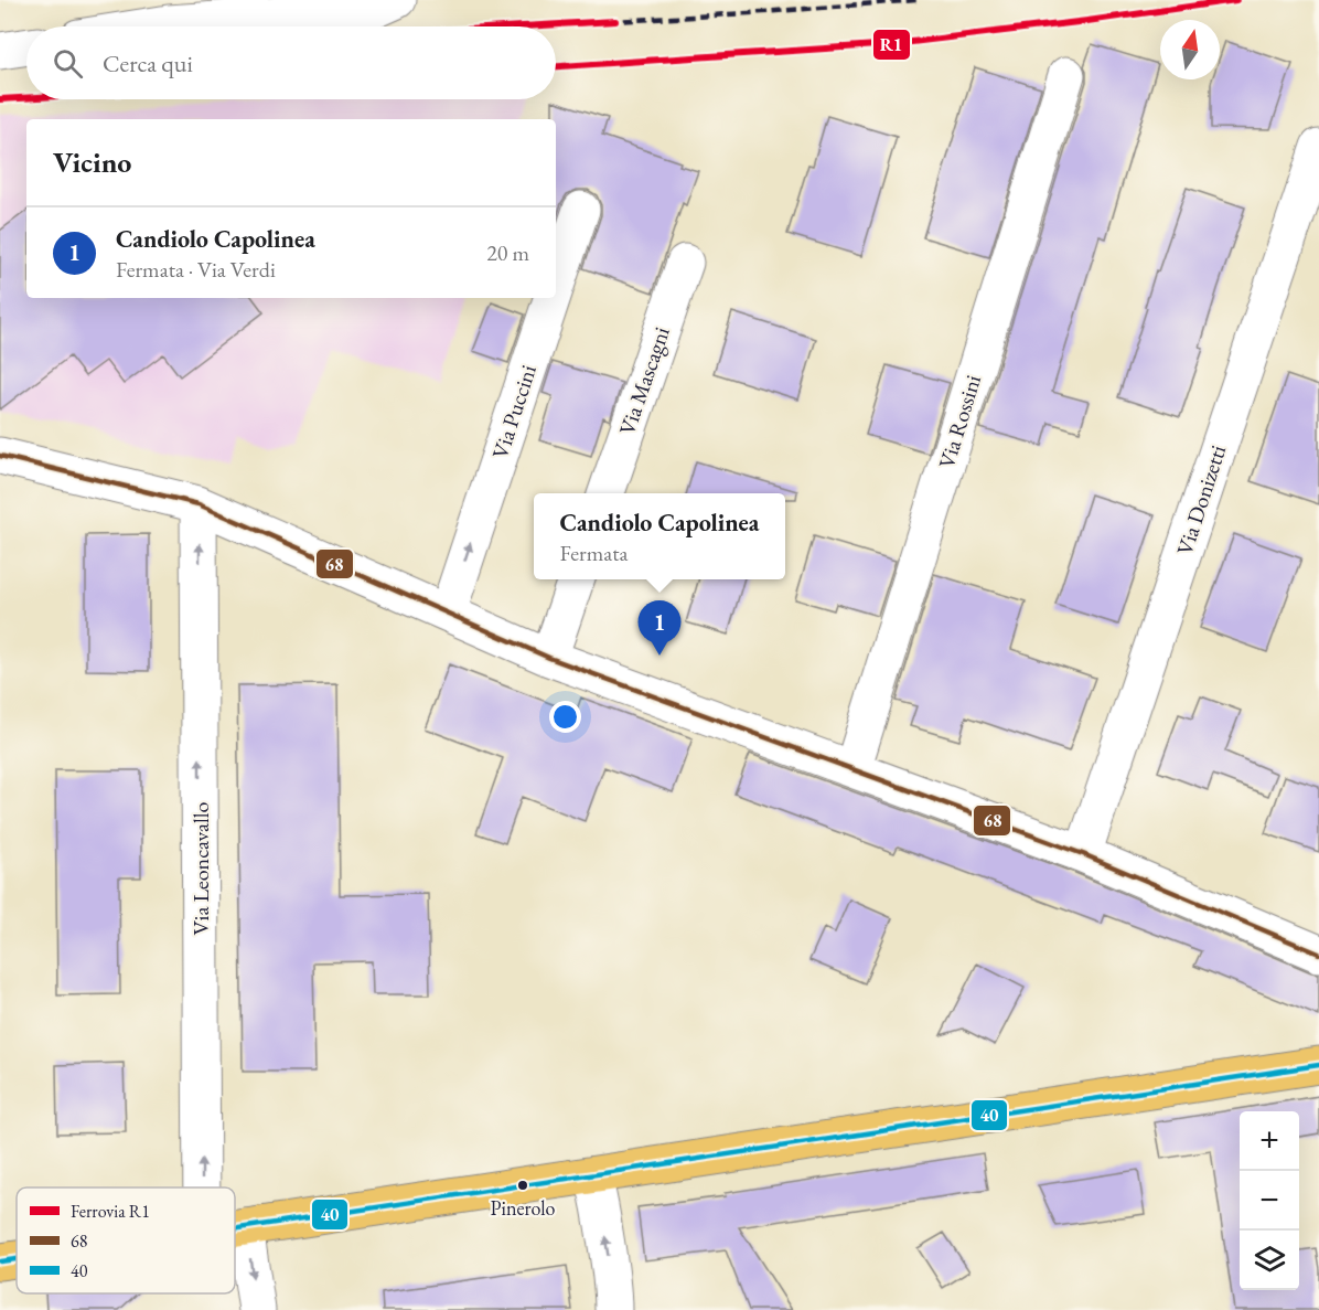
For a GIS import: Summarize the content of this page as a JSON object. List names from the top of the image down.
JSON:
{
  "streets": {
    "street": [
      "Via Mascagni",
      "Via Puccini",
      "Via Rossini",
      "Via Donizetti",
      "Via Leoncavallo"
    ]
  },
  "one_way": ["Via Puccini", "Via Leoncavallo"],
  "places": ["Pinerolo"],
  "lines": ["rail line R1", "transit line 68", "transit line 40"],
  "legend": ["Ferrovia R1", "68", "40"],
  "north": "top",
  "page": {
    "search": "Cerca qui",
    "heading": "Vicino",
    "list": [
      {
        "mark": "1",
        "name": "Candiolo Capolinea",
        "note": "Fermata · Via Verdi",
        "value": "20 m"
      }
    ],
    "popup": ["Candiolo Capolinea", "Fermata"],
    "pins": "1",
    "map_buttons": ["+", "−"]
  }
}
